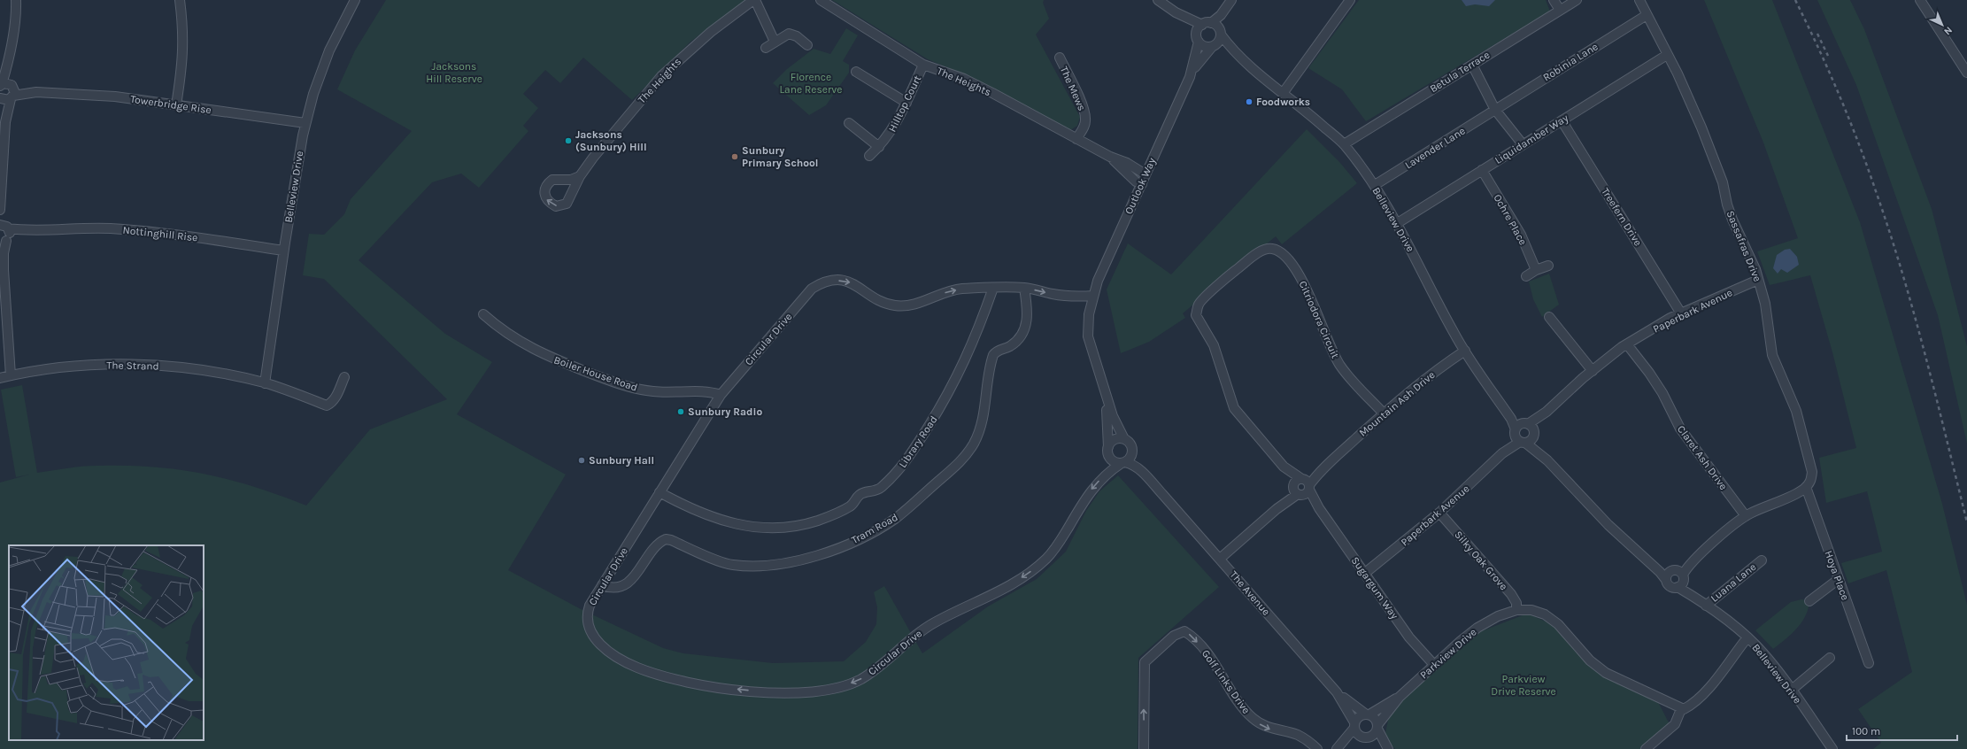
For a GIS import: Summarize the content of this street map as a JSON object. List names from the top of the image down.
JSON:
{
  "streets": {
    "street": [
      "Robinia Lane",
      "Betula Terrace",
      "The Heights",
      "The Mews",
      "Hilltop Court",
      "Towerbridge Rise",
      "Liquidamber Way",
      "Lavender Lane",
      "Outlook Way",
      "Belleview Drive",
      "Treefern Drive",
      "Ochre Place",
      "Nottinghill Rise",
      "Sassafras Drive",
      "Paperbark Avenue",
      "Citriodora Circuit",
      "Circular Drive",
      "The Strand",
      "Boiler House Road",
      "Mountain Ash Drive",
      "Library Road",
      "Claret Ash Drive",
      "Tram Road",
      "Silky Oak Grove",
      "Hoya Place",
      "Luana Lane",
      "Sugargum Way",
      "The Avenue",
      "Parkview Drive",
      "Golf Links Drive"
    ]
  },
  "crossings": [
    ["Robinia Lane", "Lavender Lane"],
    ["Robinia Lane", "Sassafras Drive"],
    ["Betula Terrace", "Belleview Drive"],
    ["The Heights", "The Mews"],
    ["The Heights", "Hilltop Court"],
    ["The Heights", "Outlook Way"],
    ["Towerbridge Rise", "Belleview Drive"],
    ["Liquidamber Way", "Belleview Drive"],
    ["Liquidamber Way", "Treefern Drive"],
    ["Liquidamber Way", "Ochre Place"],
    ["Liquidamber Way", "Sassafras Drive"],
    ["Lavender Lane", "Belleview Drive"],
    ["Outlook Way", "Belleview Drive"],
    ["Outlook Way", "Circular Drive"],
    ["Outlook Way", "The Avenue"],
    ["Belleview Drive", "Nottinghill Rise"],
    ["Belleview Drive", "Paperbark Avenue"],
    ["Belleview Drive", "The Strand"],
    ["Belleview Drive", "Mountain Ash Drive"],
    ["Belleview Drive", "Luana Lane"],
    ["Treefern Drive", "Paperbark Avenue"],
    ["Sassafras Drive", "Paperbark Avenue"],
    ["Sassafras Drive", "Hoya Place"],
    ["Paperbark Avenue", "Claret Ash Drive"],
    ["Paperbark Avenue", "Silky Oak Grove"],
    ["Paperbark Avenue", "Sugargum Way"],
    ["Citriodora Circuit", "Mountain Ash Drive"],
    ["Citriodora Circuit", "Sugargum Way"],
    ["Circular Drive", "Boiler House Road"],
    ["Circular Drive", "Library Road"],
    ["Circular Drive", "Tram Road"],
    ["Circular Drive", "The Avenue"],
    ["Mountain Ash Drive", "Sugargum Way"],
    ["Mountain Ash Drive", "The Avenue"],
    ["Silky Oak Grove", "Parkview Drive"],
    ["Sugargum Way", "Parkview Drive"],
    ["The Avenue", "Parkview Drive"]
  ],
  "parks": ["Jacksons Hill Reserve", "Florence Lane Reserve", "Parkview Drive Reserve"],
  "places": [
    "Foodworks",
    "Jacksons (Sunbury) Hill",
    "Sunbury Primary School",
    "Sunbury Radio",
    "Sunbury Hall"
  ],
  "scale_bar": "100 m",
  "north": "bottom right"
}
